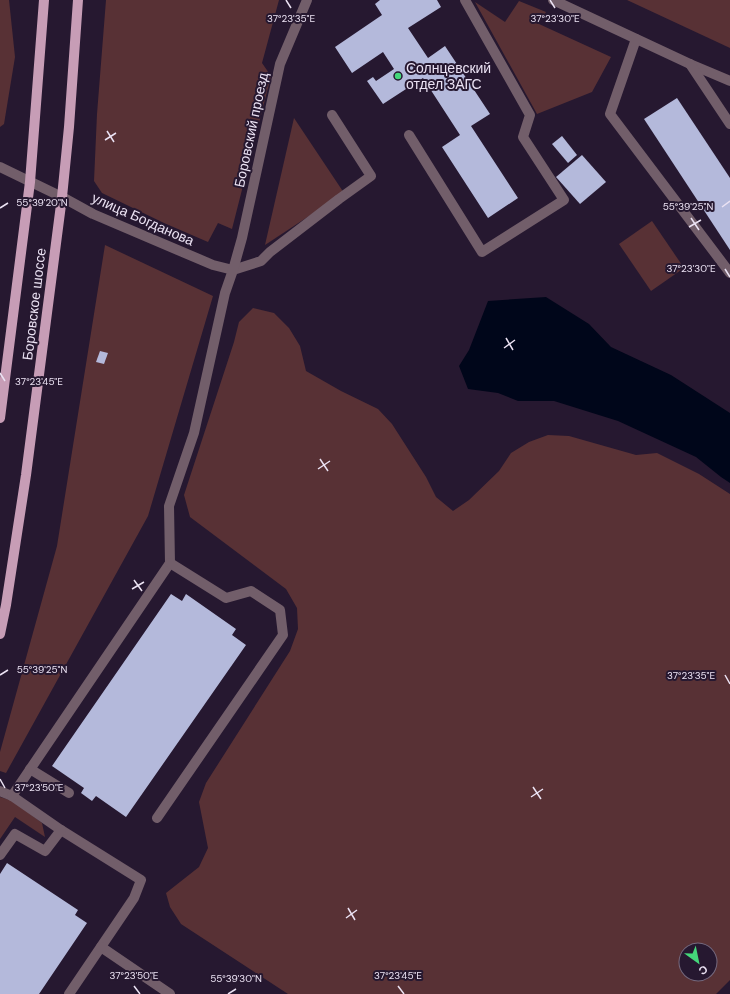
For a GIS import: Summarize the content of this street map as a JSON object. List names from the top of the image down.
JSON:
{
  "streets": {
    "main road": ["Боровское шоссе"],
    "street": ["Боровский проезд", "улица Богданова"]
  },
  "crossings": [
    ["Боровский проезд", "улица Богданова"],
    ["улица Богданова", "Боровское шоссе"]
  ],
  "places": ["Солнцевский отдел ЗАГС"],
  "north": "bottom right",
  "coordinates": [
    "37°23'35\"E",
    "37°23'30\"E",
    "55°39'20\"N",
    "55°39'25\"N",
    "37°23'45\"E",
    "37°23'50\"E",
    "55°39'30\"N"
  ]
}
